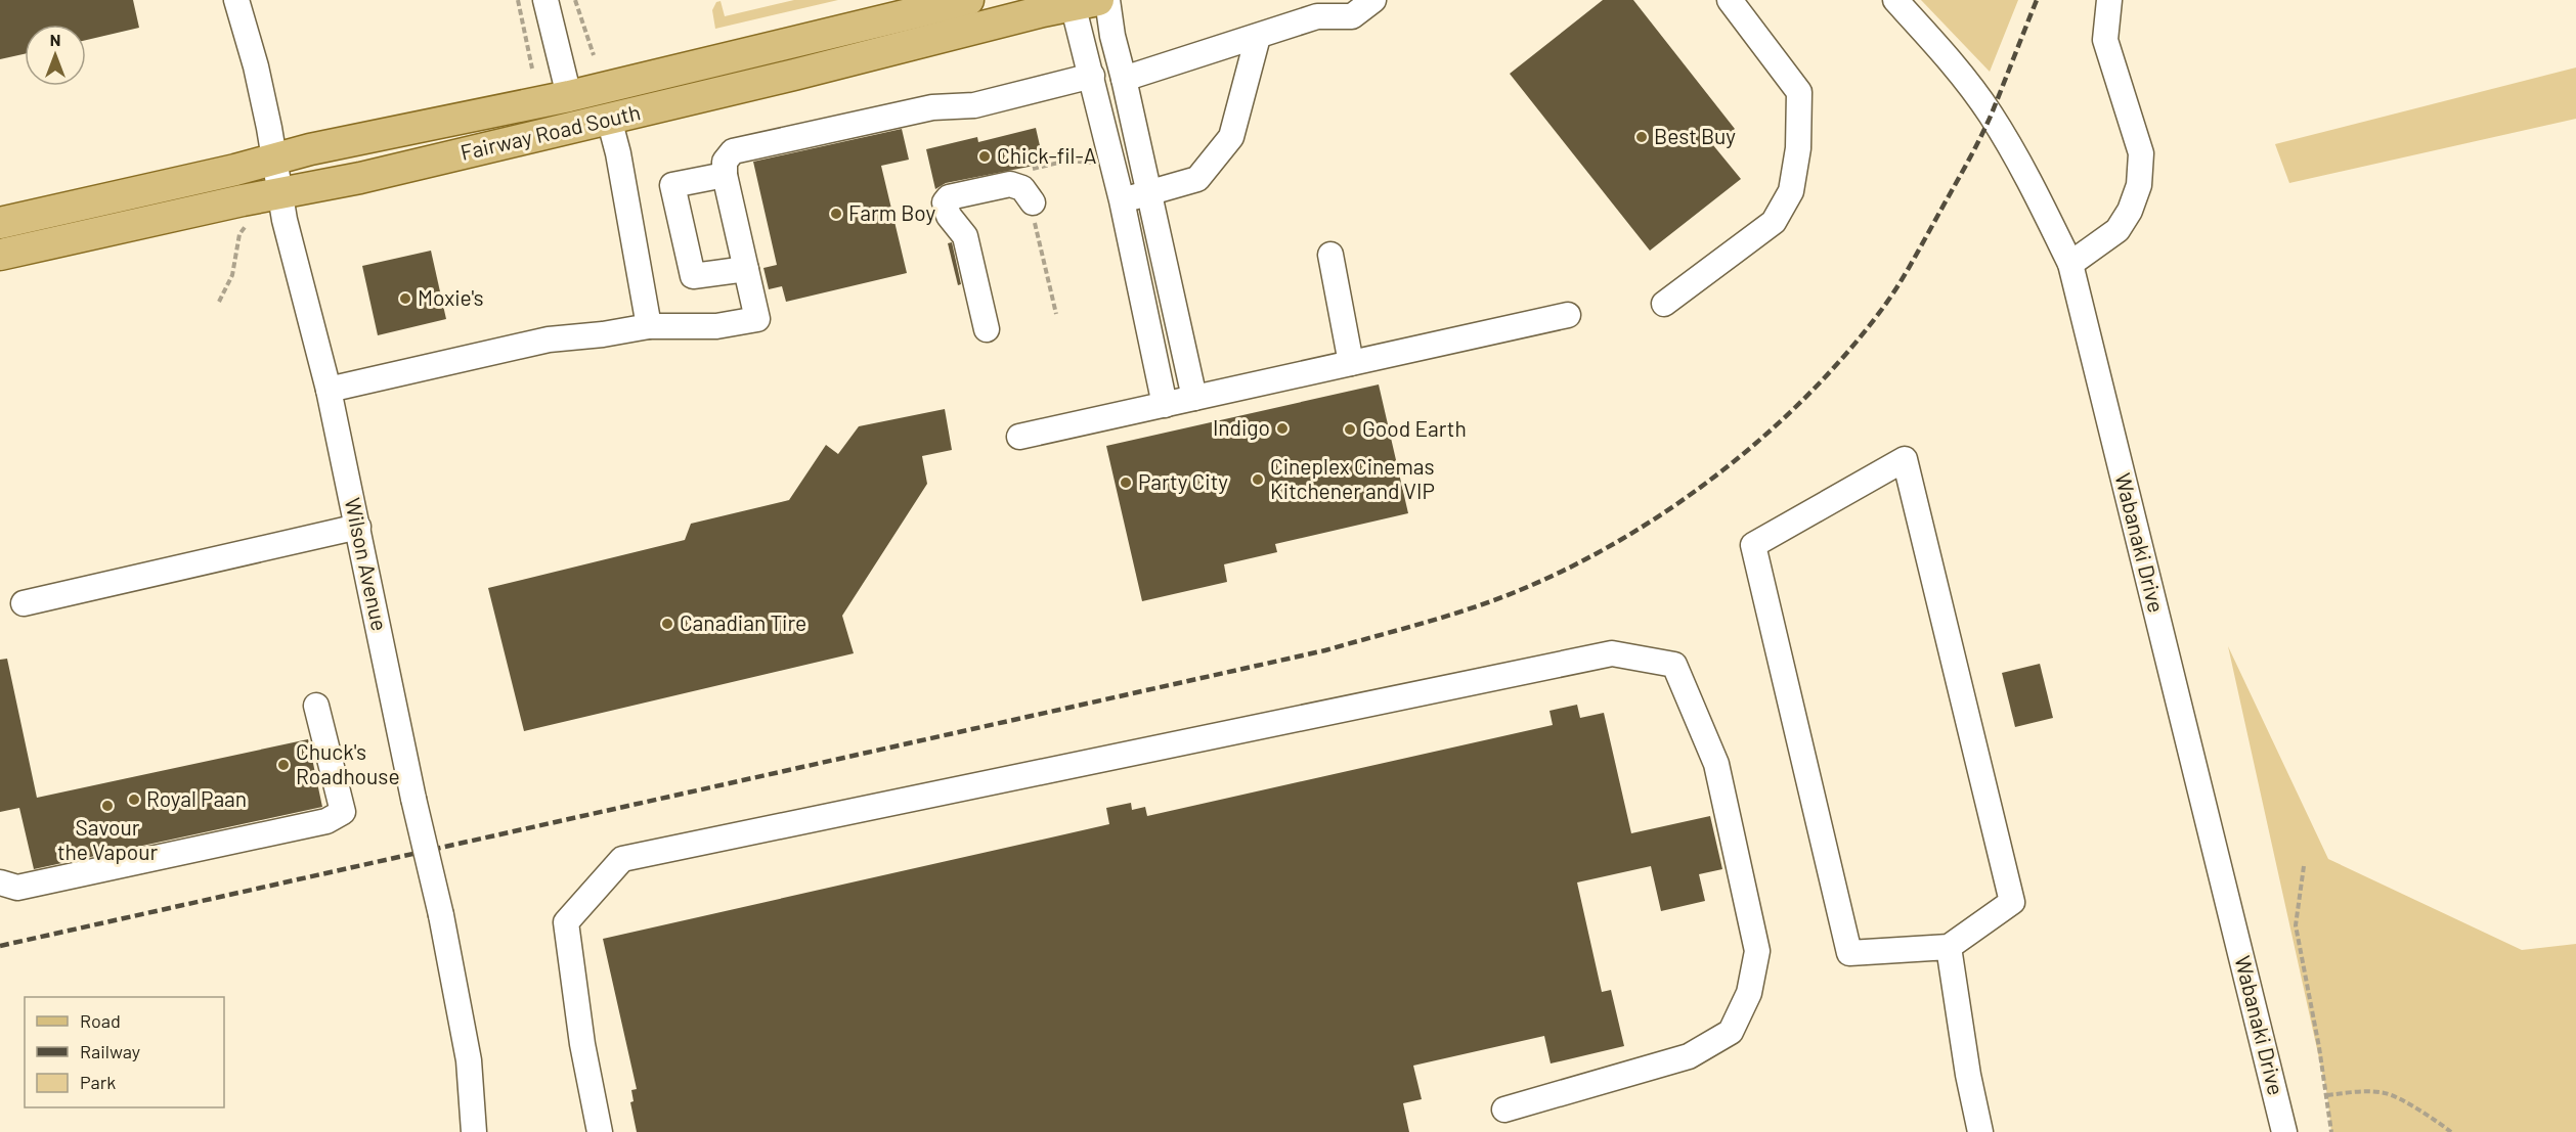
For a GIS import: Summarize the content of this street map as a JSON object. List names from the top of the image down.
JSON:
{
  "streets": {
    "main road": ["Fairway Road South"],
    "street": ["Wabanaki Drive", "Wilson Avenue"]
  },
  "crossings": [
    ["Fairway Road South", "Wilson Avenue"]
  ],
  "places": [
    "Best Buy",
    "Chick-fil-A",
    "Farm Boy",
    "Moxie's",
    "Indigo",
    "Good Earth",
    "Cineplex Cinemas Kitchener and VIP",
    "Party City",
    "Canadian Tire",
    "Chuck's Roadhouse",
    "Royal Paan",
    "Savour the Vapour"
  ],
  "legend": ["Road", "Railway", "Park"],
  "north": "top"
}
